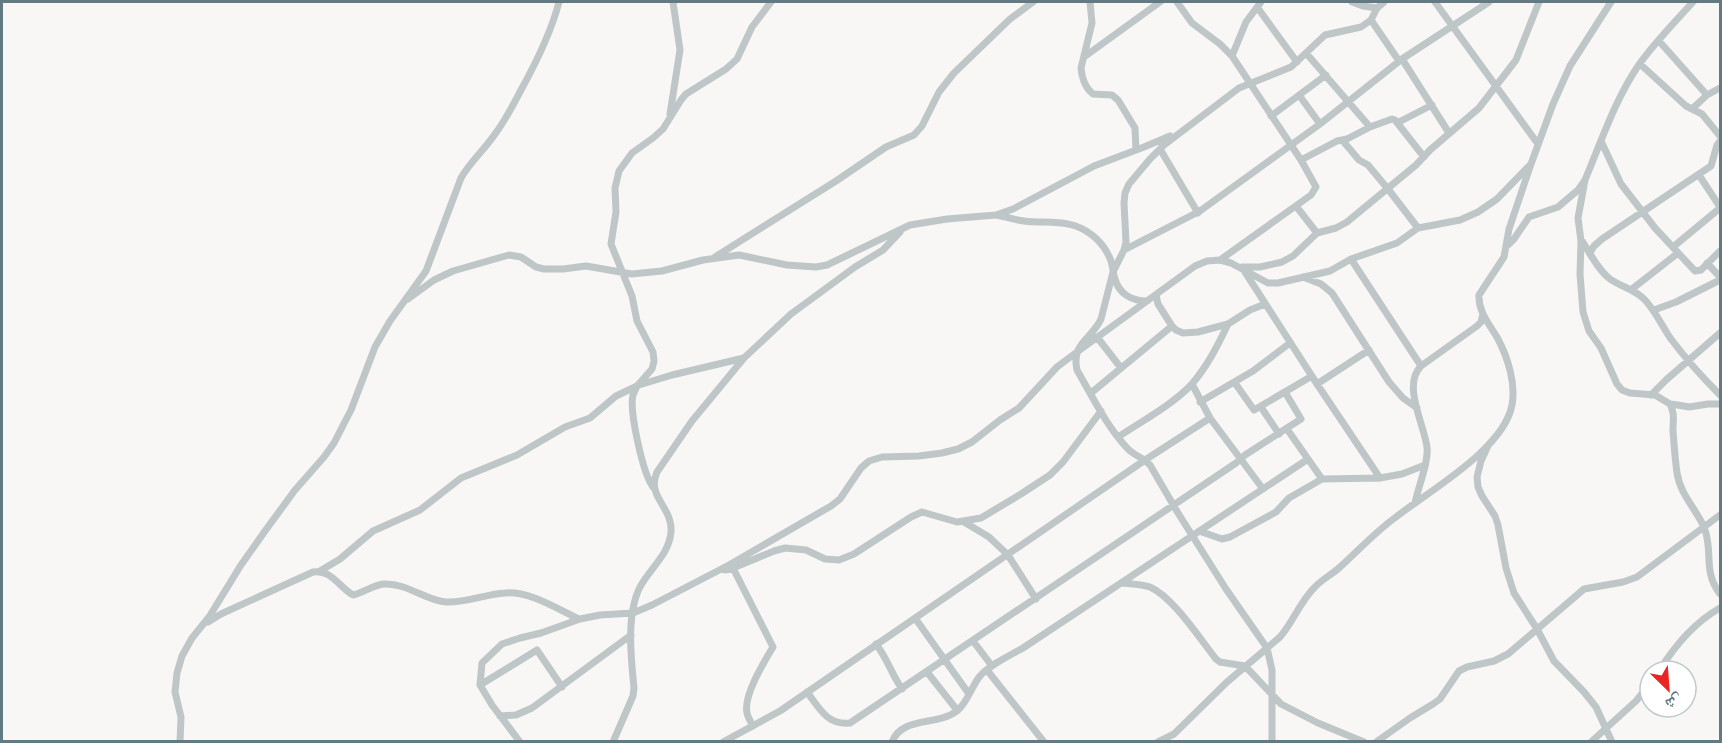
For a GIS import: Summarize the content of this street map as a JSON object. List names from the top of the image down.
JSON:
{
  "north": "bottom right"
}
